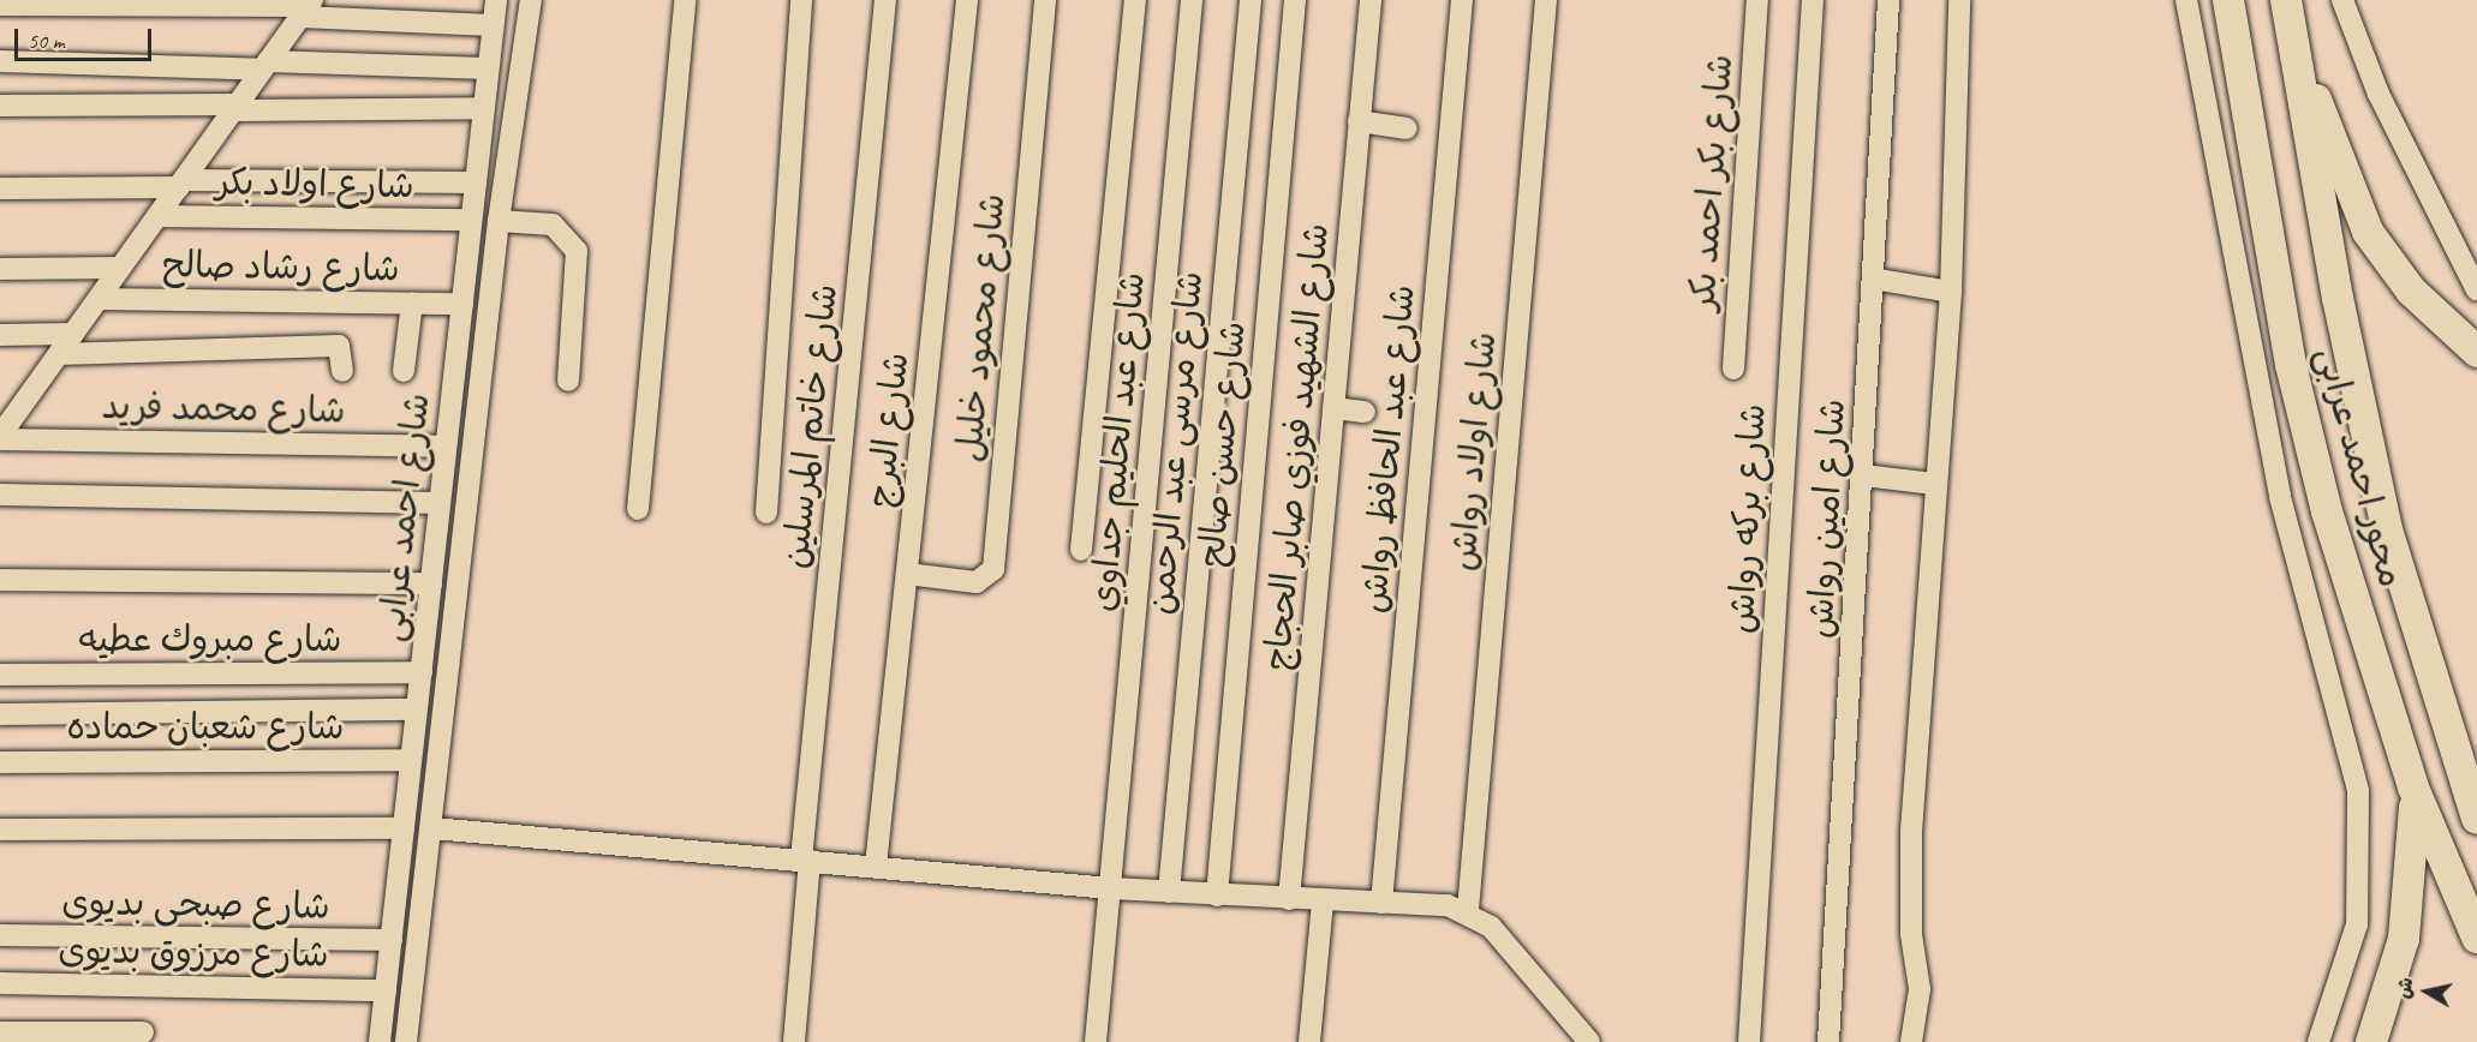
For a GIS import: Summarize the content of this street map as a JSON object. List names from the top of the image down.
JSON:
{
  "streets": {
    "highway": ["محور احمد عرابى"],
    "street": [
      "شارع بكر احمد بكر",
      "شارع اولاد بكر",
      "شارع رشاد صالح",
      "شارع محمود خليل",
      "شارع محمد فريد",
      "شارع خاتم المرسلين",
      "شارع البرج",
      "شارع عبد الحليم جداوي",
      "شارع مرسى عبد الرحمن",
      "شارع حسن صالح",
      "شارع الشهيد فوزي صابر الحجاج",
      "شارع عبد الحافظ رواش",
      "شارع اولاد رواش",
      "شارع احمد عرابى",
      "شارع بركه رواش",
      "شارع امين رواش",
      "شارع مبروك عطيه",
      "شارع شعبان حماده",
      "شارع صبحى بديوى",
      "شارع مرزوق بديوى"
    ]
  },
  "crossings": [
    ["شارع اولاد بكر", "شارع احمد عرابى"],
    ["شارع رشاد صالح", "شارع احمد عرابى"],
    ["شارع محمود خليل", "شارع البرج"],
    ["شارع محمد فريد", "شارع احمد عرابى"],
    ["شارع احمد عرابى", "شارع مبروك عطيه"],
    ["شارع احمد عرابى", "شارع شعبان حماده"],
    ["شارع احمد عرابى", "شارع صبحى بديوى"],
    ["شارع احمد عرابى", "شارع مرزوق بديوى"]
  ],
  "scale_bar": "50 m",
  "north": "left"
}
